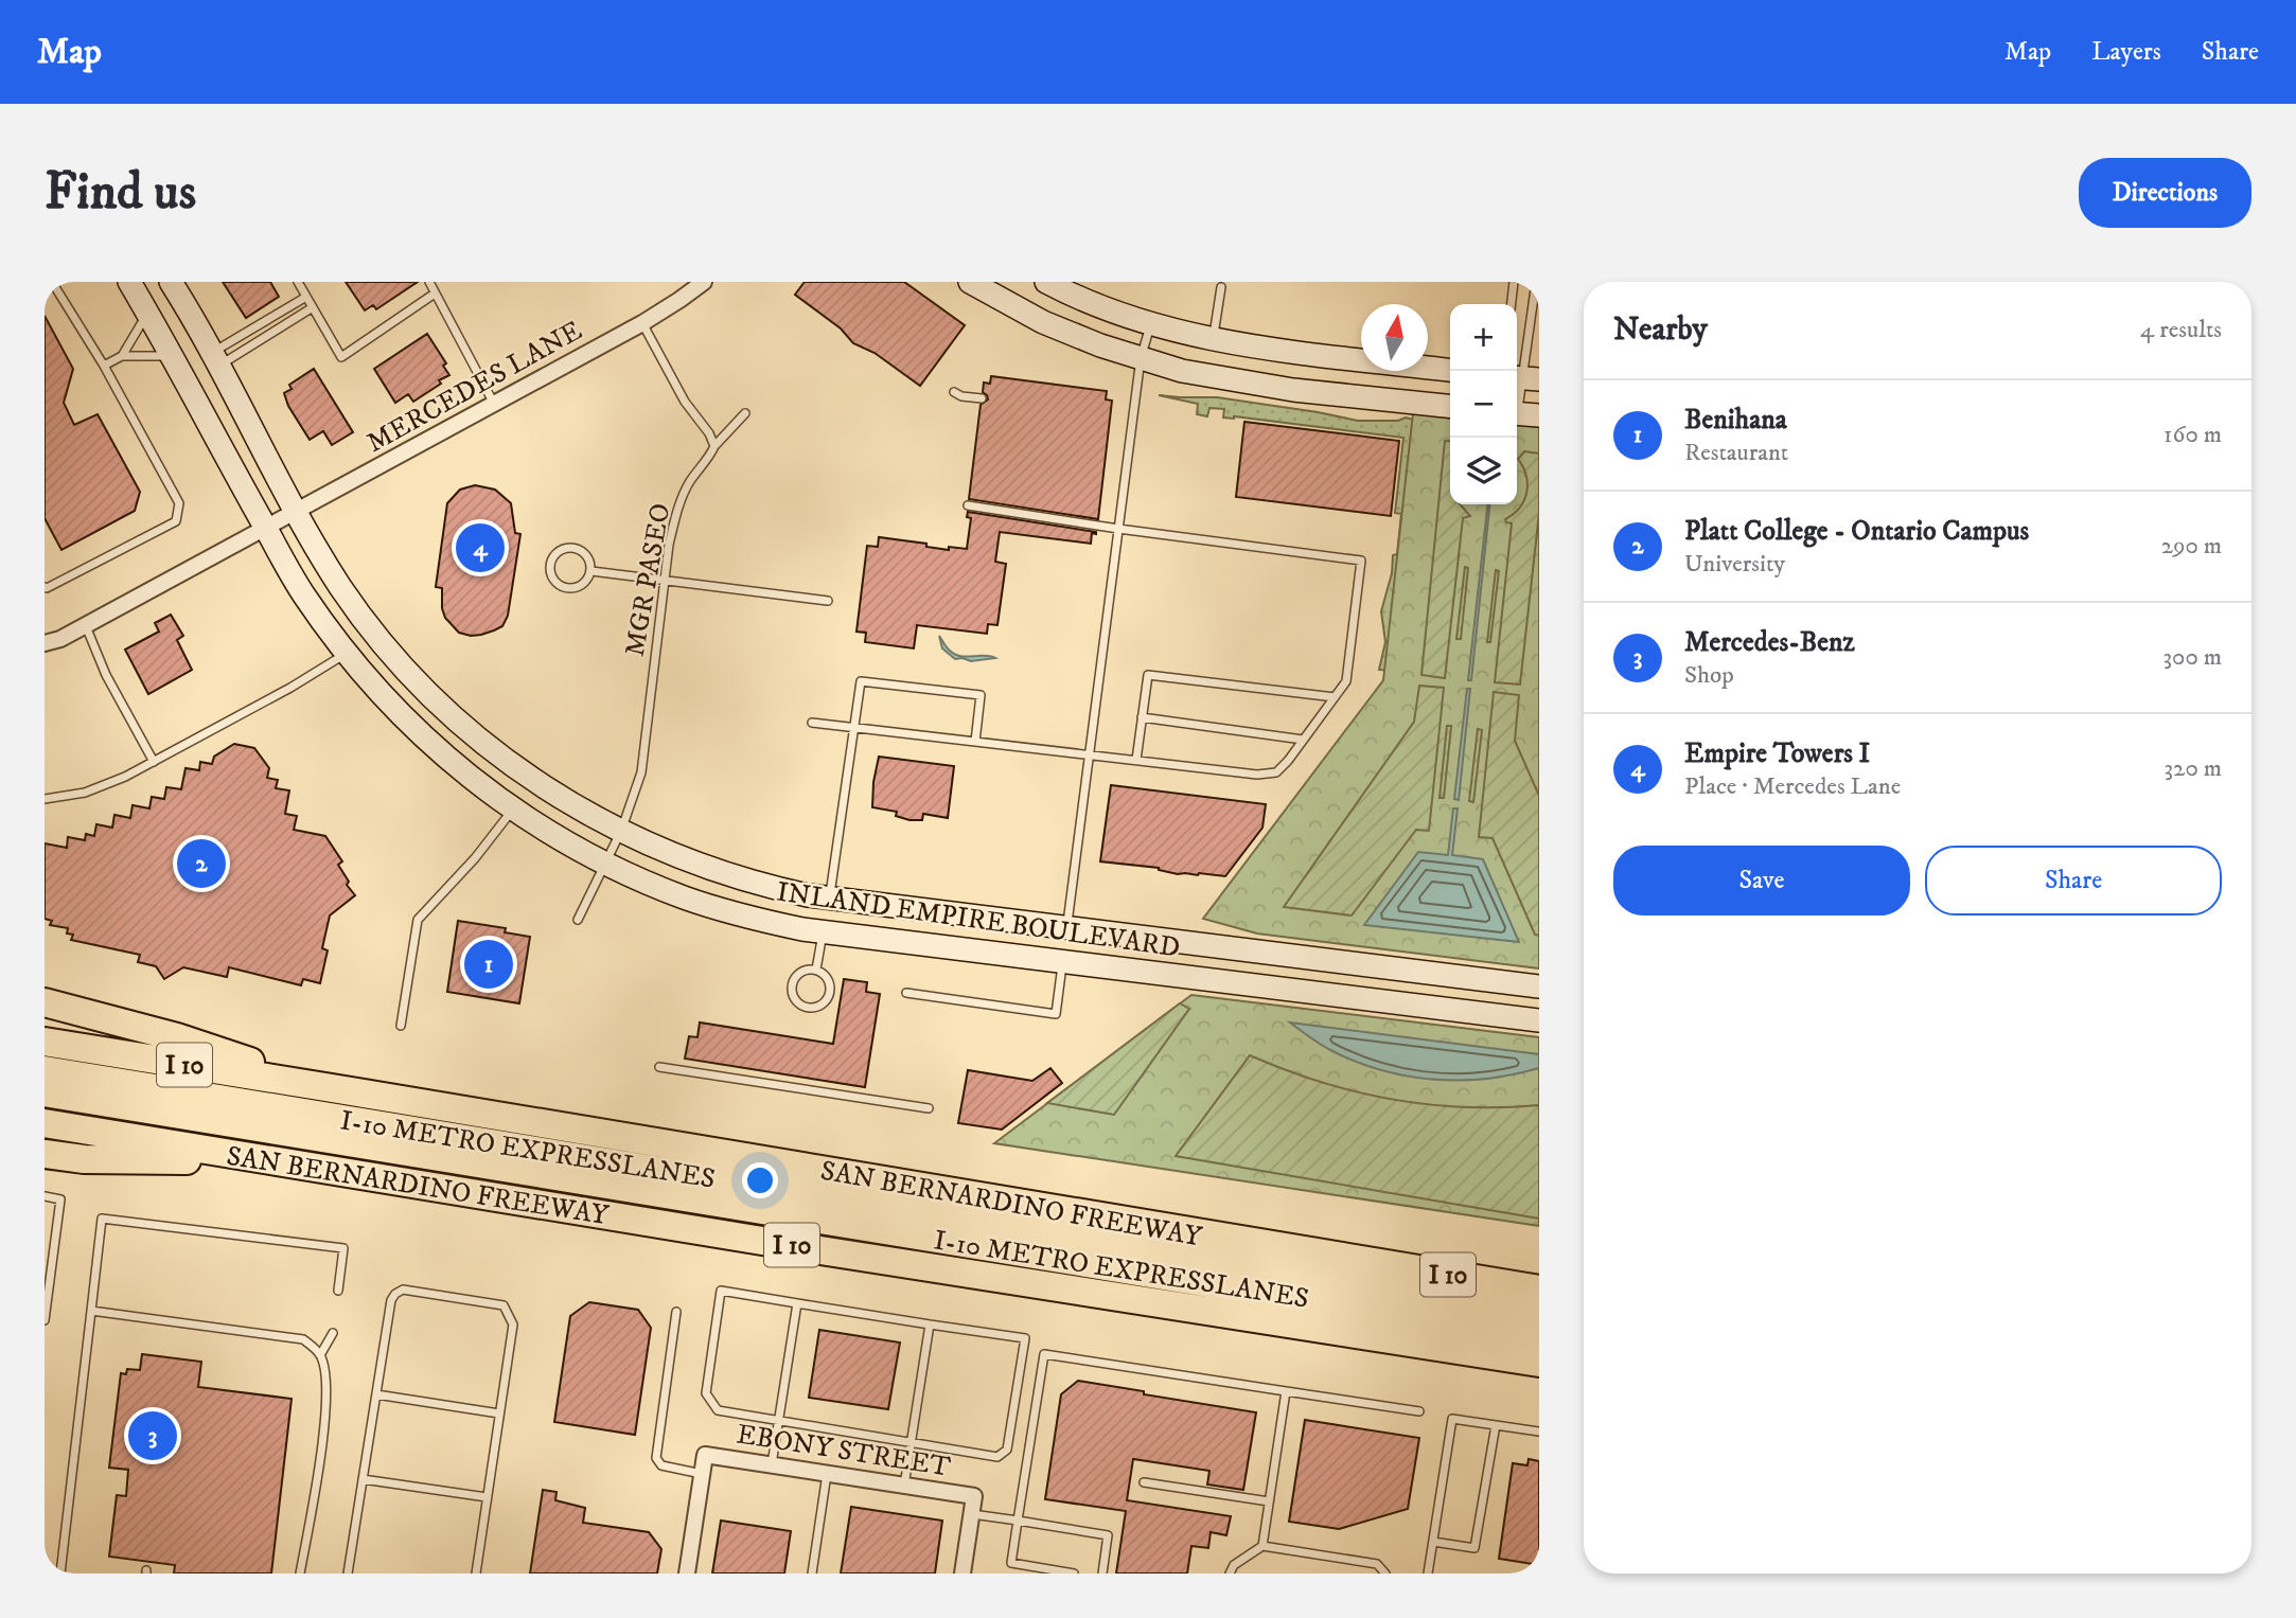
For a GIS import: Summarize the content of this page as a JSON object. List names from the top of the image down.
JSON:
{
  "streets": {
    "highway": ["I 10", "I-10 METRO EXPRESSLANES", "SAN BERNARDINO FREEWAY"],
    "main road": ["INLAND EMPIRE BOULEVARD"],
    "street": ["MERCEDES LANE", "EBONY STREET"],
    "lane": ["MGR PASEO"]
  },
  "crossings": [
    ["MERCEDES LANE", "INLAND EMPIRE BOULEVARD"],
    ["MGR PASEO", "INLAND EMPIRE BOULEVARD"]
  ],
  "north": "top",
  "page": {
    "header": "Map",
    "nav": ["Map", "Layers", "Share"],
    "buttons": [
      "Directions",
      ["Save", "Share"]
    ],
    "title": "Find us",
    "heading": ["Nearby", "4 results"],
    "map_buttons": ["+", "−"],
    "list": [
      {
        "mark": "1",
        "name": "Benihana",
        "note": "Restaurant",
        "value": "160 m"
      },
      {
        "mark": "2",
        "name": "Platt College - Ontario Campus",
        "note": "University",
        "value": "290 m"
      },
      {
        "mark": "3",
        "name": "Mercedes-Benz",
        "note": "Shop",
        "value": "300 m"
      },
      {
        "mark": "4",
        "name": "Empire Towers I",
        "note": "Place · Mercedes Lane",
        "value": "320 m"
      }
    ],
    "pins": [
      "4",
      "2",
      "1",
      "3"
    ]
  }
}
